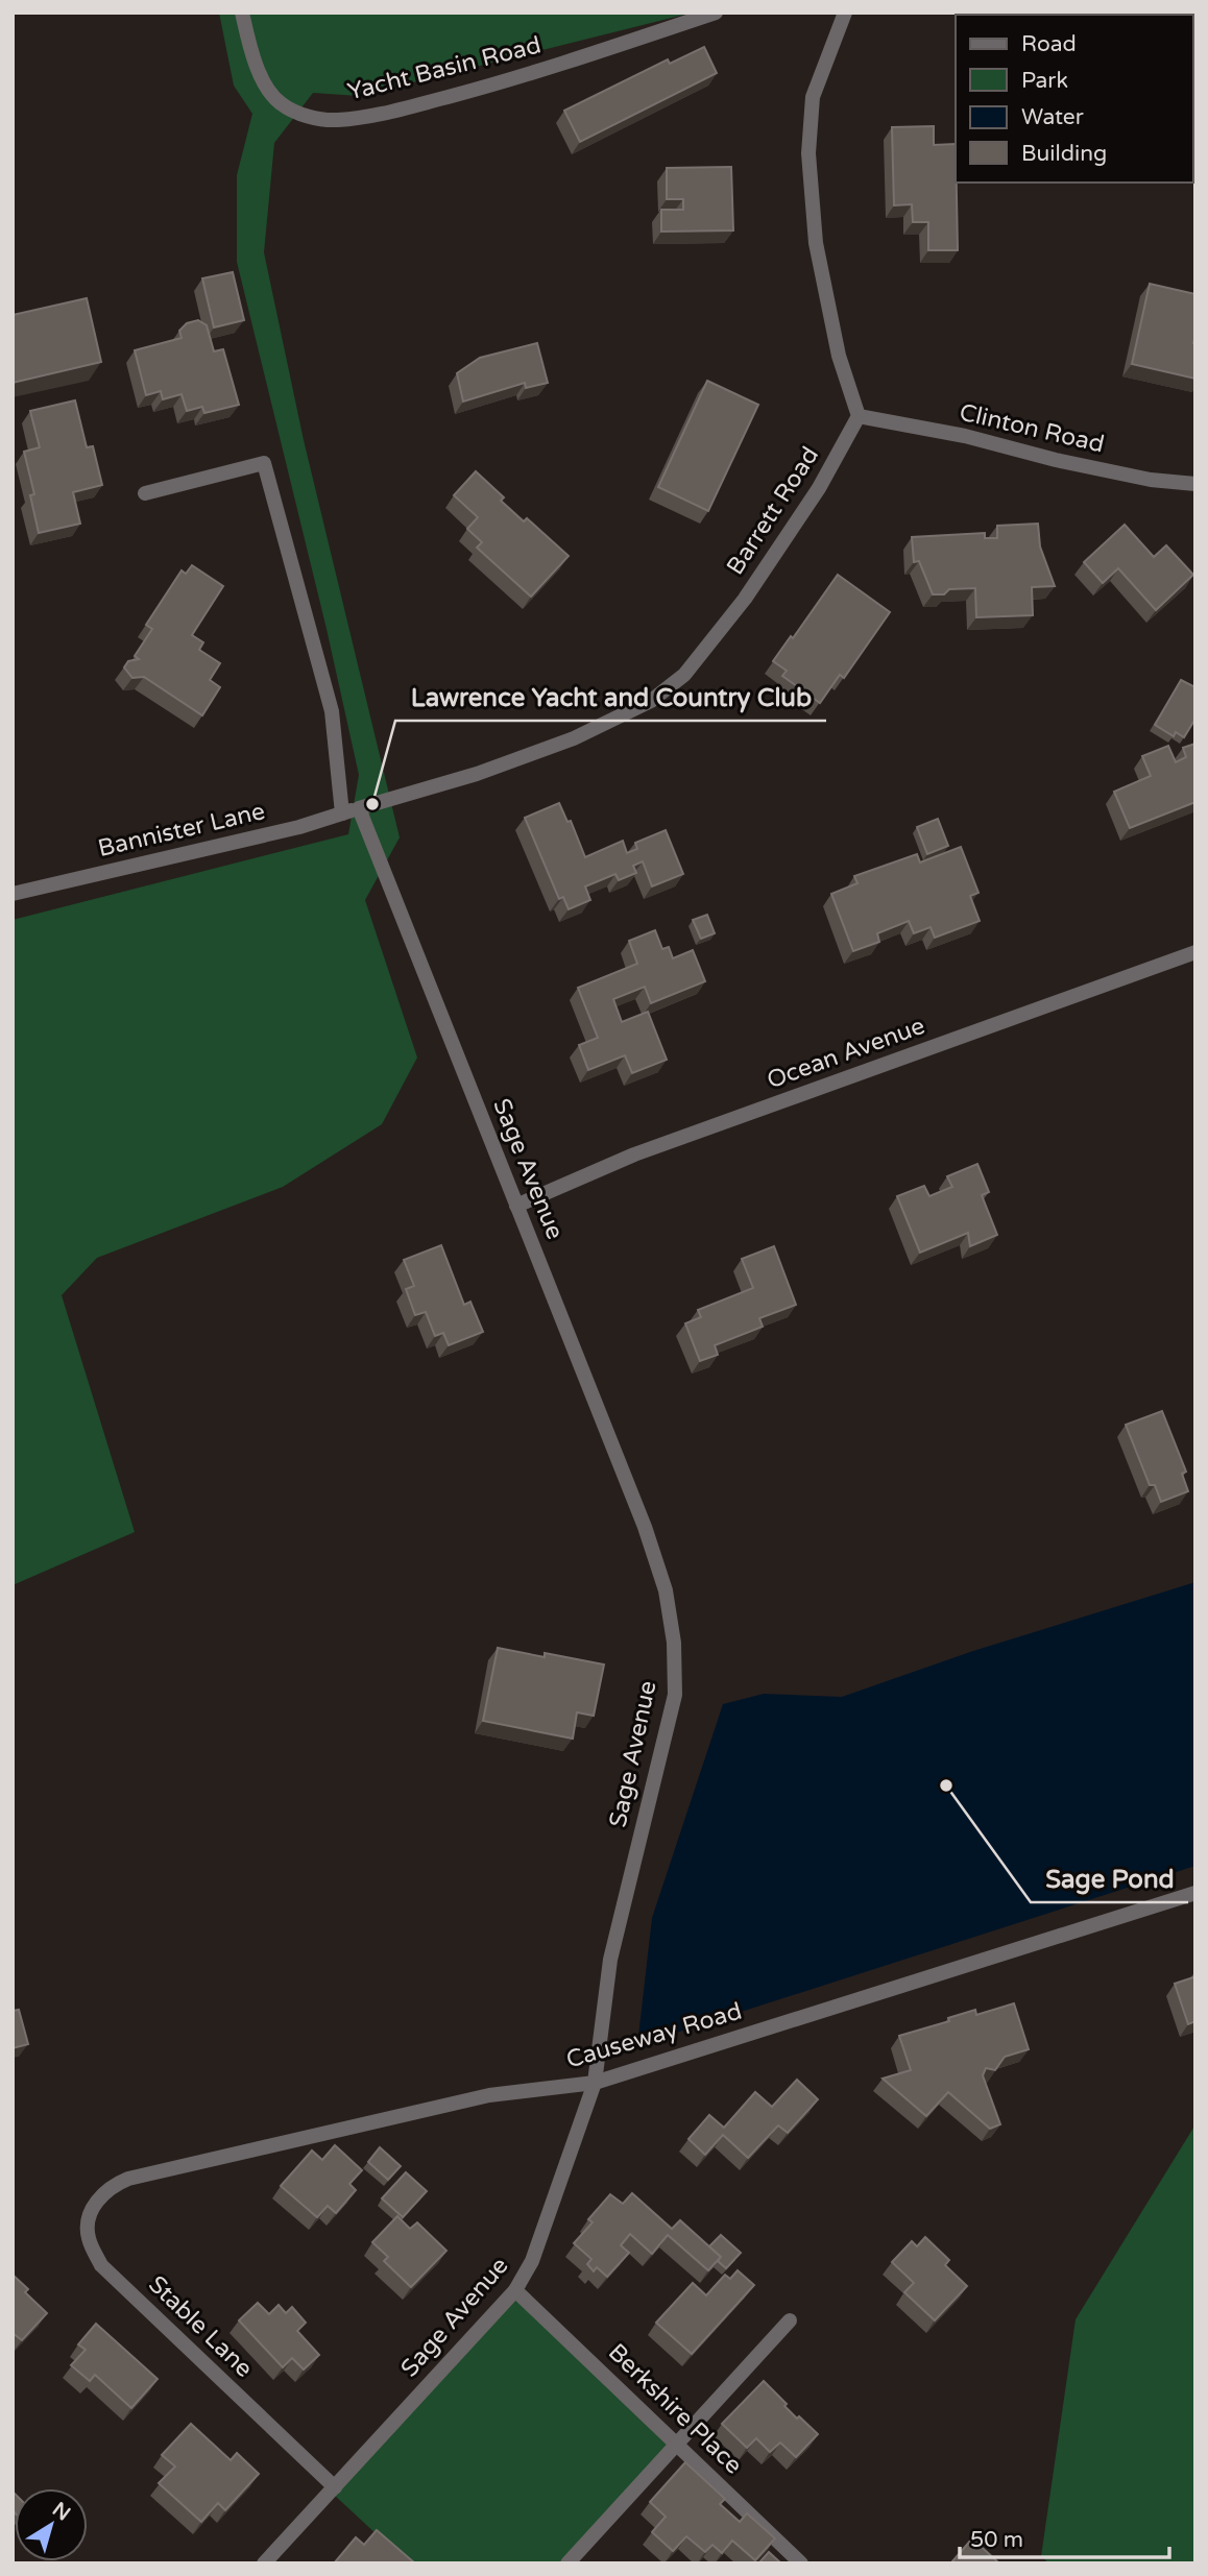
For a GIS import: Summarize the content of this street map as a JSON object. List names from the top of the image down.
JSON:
{
  "streets": {
    "street": [
      "Yacht Basin Road",
      "Clinton Road",
      "Barrett Road",
      "Bannister Lane",
      "Ocean Avenue",
      "Sage Avenue",
      "Causeway Road",
      "Stable Lane",
      "Berkshire Place"
    ]
  },
  "crossings": [
    ["Clinton Road", "Barrett Road"],
    ["Barrett Road", "Bannister Lane"],
    ["Barrett Road", "Sage Avenue"],
    ["Bannister Lane", "Sage Avenue"],
    ["Ocean Avenue", "Sage Avenue"],
    ["Sage Avenue", "Causeway Road"],
    ["Sage Avenue", "Stable Lane"],
    ["Sage Avenue", "Berkshire Place"],
    ["Causeway Road", "Stable Lane"]
  ],
  "places": ["Lawrence Yacht and Country Club", "Sage Pond"],
  "legend": [
    "Road",
    "Park",
    "Water",
    "Building"
  ],
  "scale_bar": "50 m",
  "north": "top right"
}
